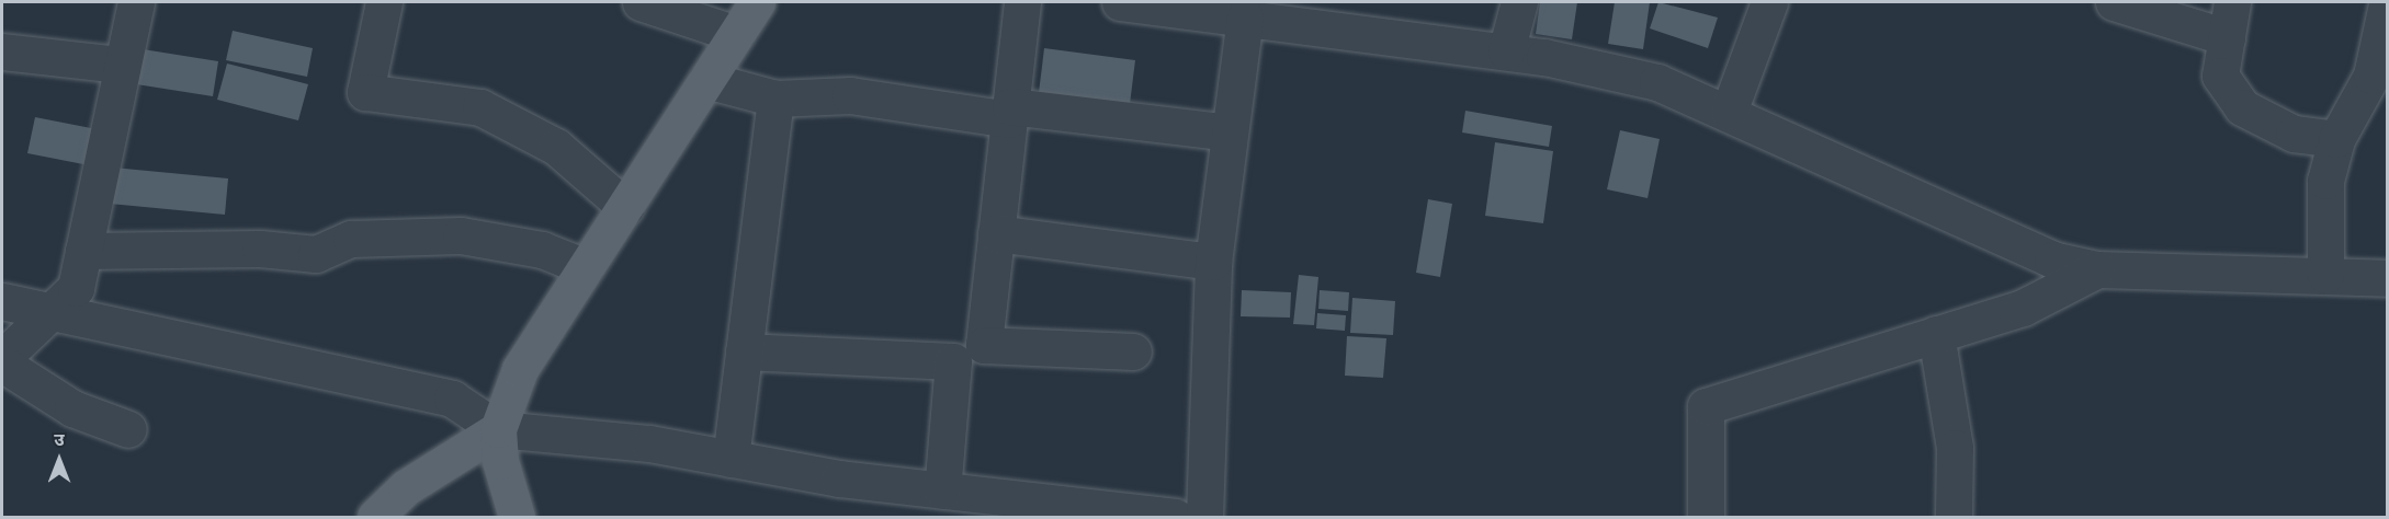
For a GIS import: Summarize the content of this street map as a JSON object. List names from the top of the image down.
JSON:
{
  "north": "top"
}
